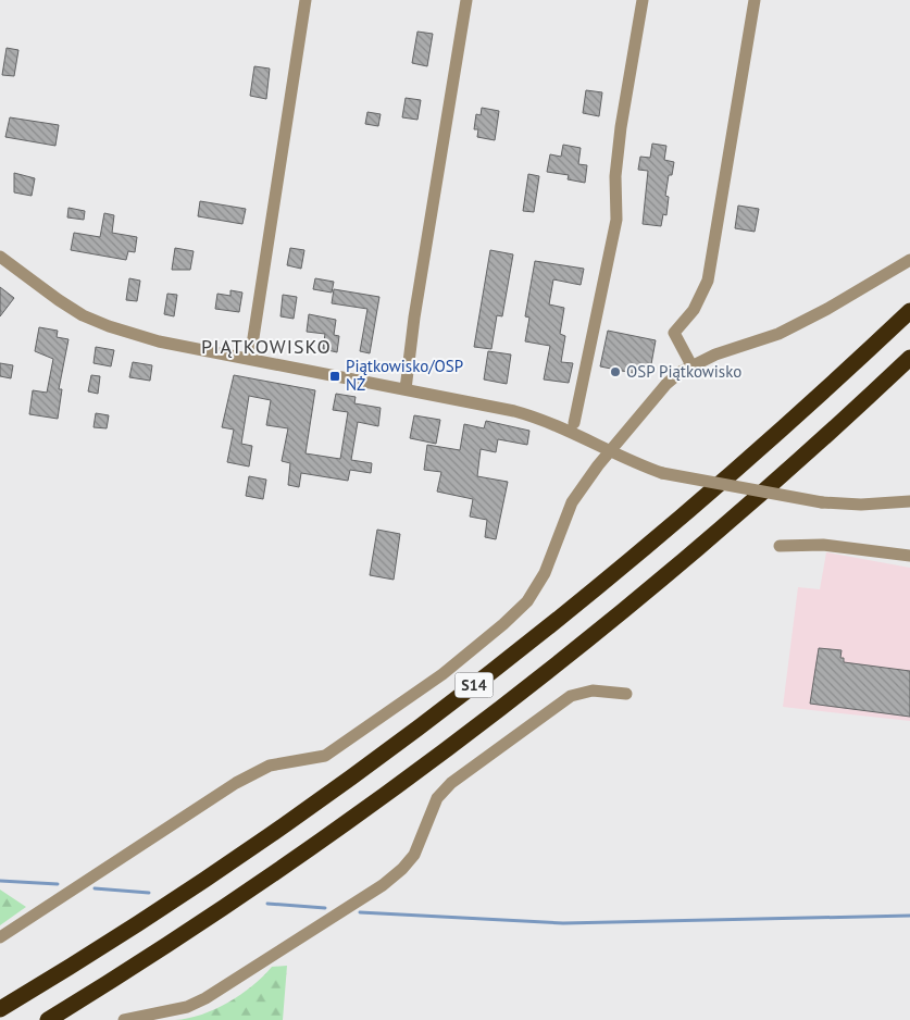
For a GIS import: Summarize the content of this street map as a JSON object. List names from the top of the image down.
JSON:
{
  "streets": {
    "highway": ["S14"]
  },
  "districts": ["PIĄTKOWISKO"],
  "places": {
    "other": ["OSP Piątkowisko"],
    "transit": ["Piątkowisko/OSP NŻ"]
  }
}
